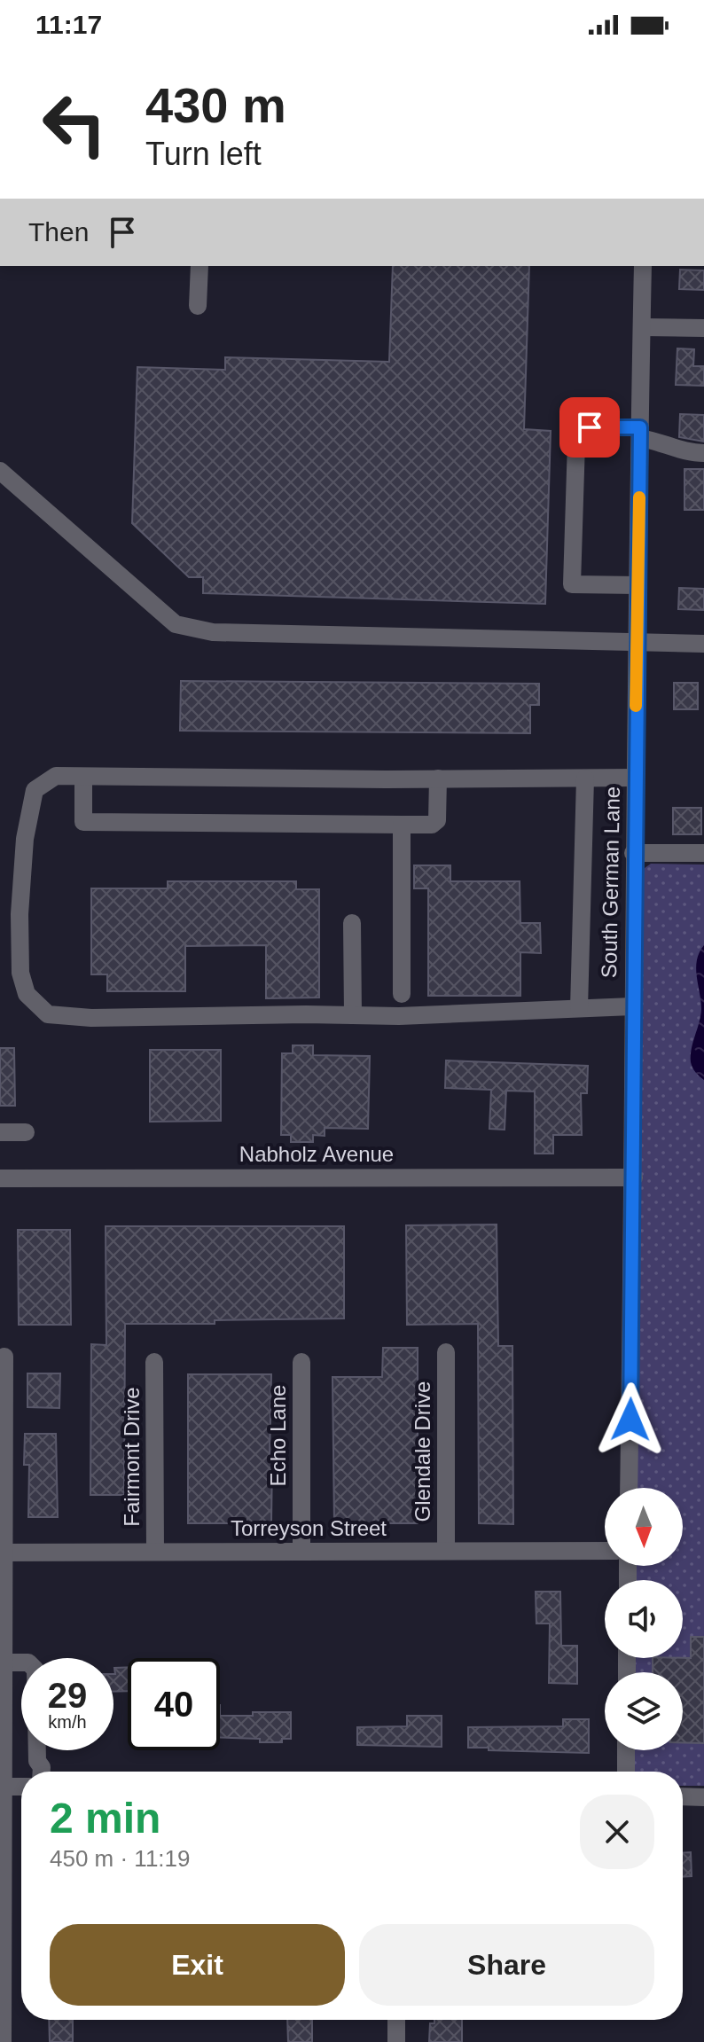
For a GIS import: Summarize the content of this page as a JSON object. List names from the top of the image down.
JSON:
{
  "streets": {
    "street": [
      "South German Lane",
      "Nabholz Avenue",
      "Echo Lane",
      "Glendale Drive",
      "Fairmont Drive",
      "Torreyson Street"
    ]
  },
  "crossings": [
    ["South German Lane", "Nabholz Avenue"],
    ["Echo Lane", "Torreyson Street"],
    ["Glendale Drive", "Torreyson Street"],
    ["Fairmont Drive", "Torreyson Street"]
  ],
  "north": "bottom",
  "page": {
    "status": "11:17",
    "turn": ["430 m", "Turn left"],
    "then": "Then",
    "speed": "29 km/h",
    "limit": "40",
    "heading": ["2 min", "450 m · 11:19"],
    "buttons": ["Exit", "Share"]
  }
}
